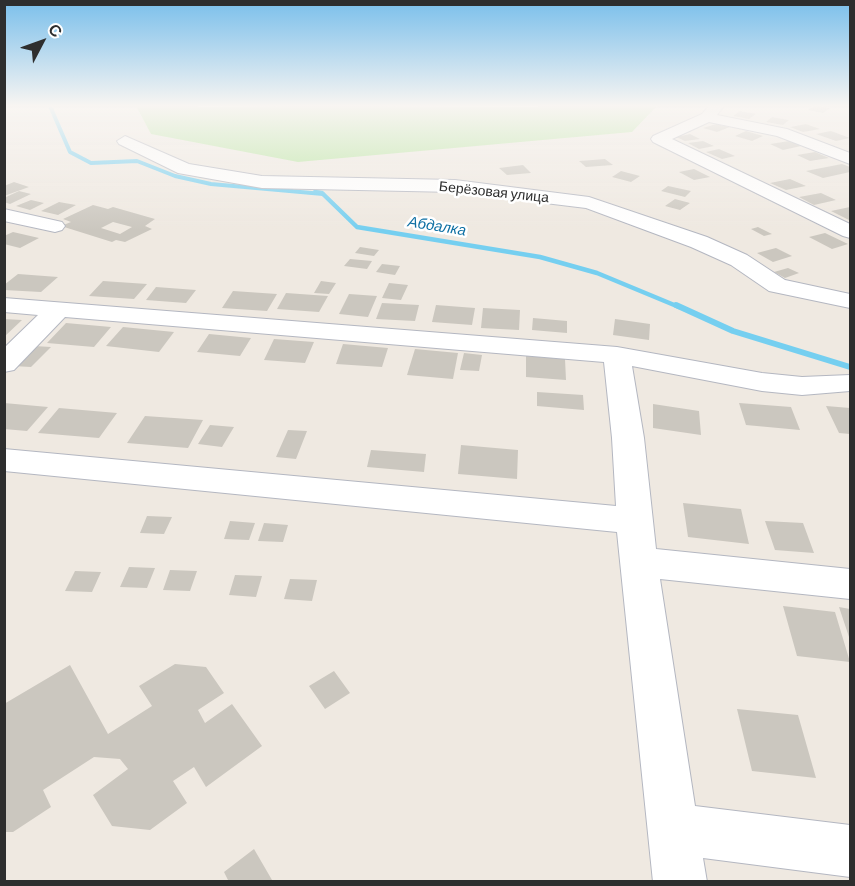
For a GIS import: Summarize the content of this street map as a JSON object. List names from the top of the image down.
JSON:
{
  "streets": {
    "street": ["Берёзовая улица"]
  },
  "water": ["Абдалка"],
  "north": "top right"
}
